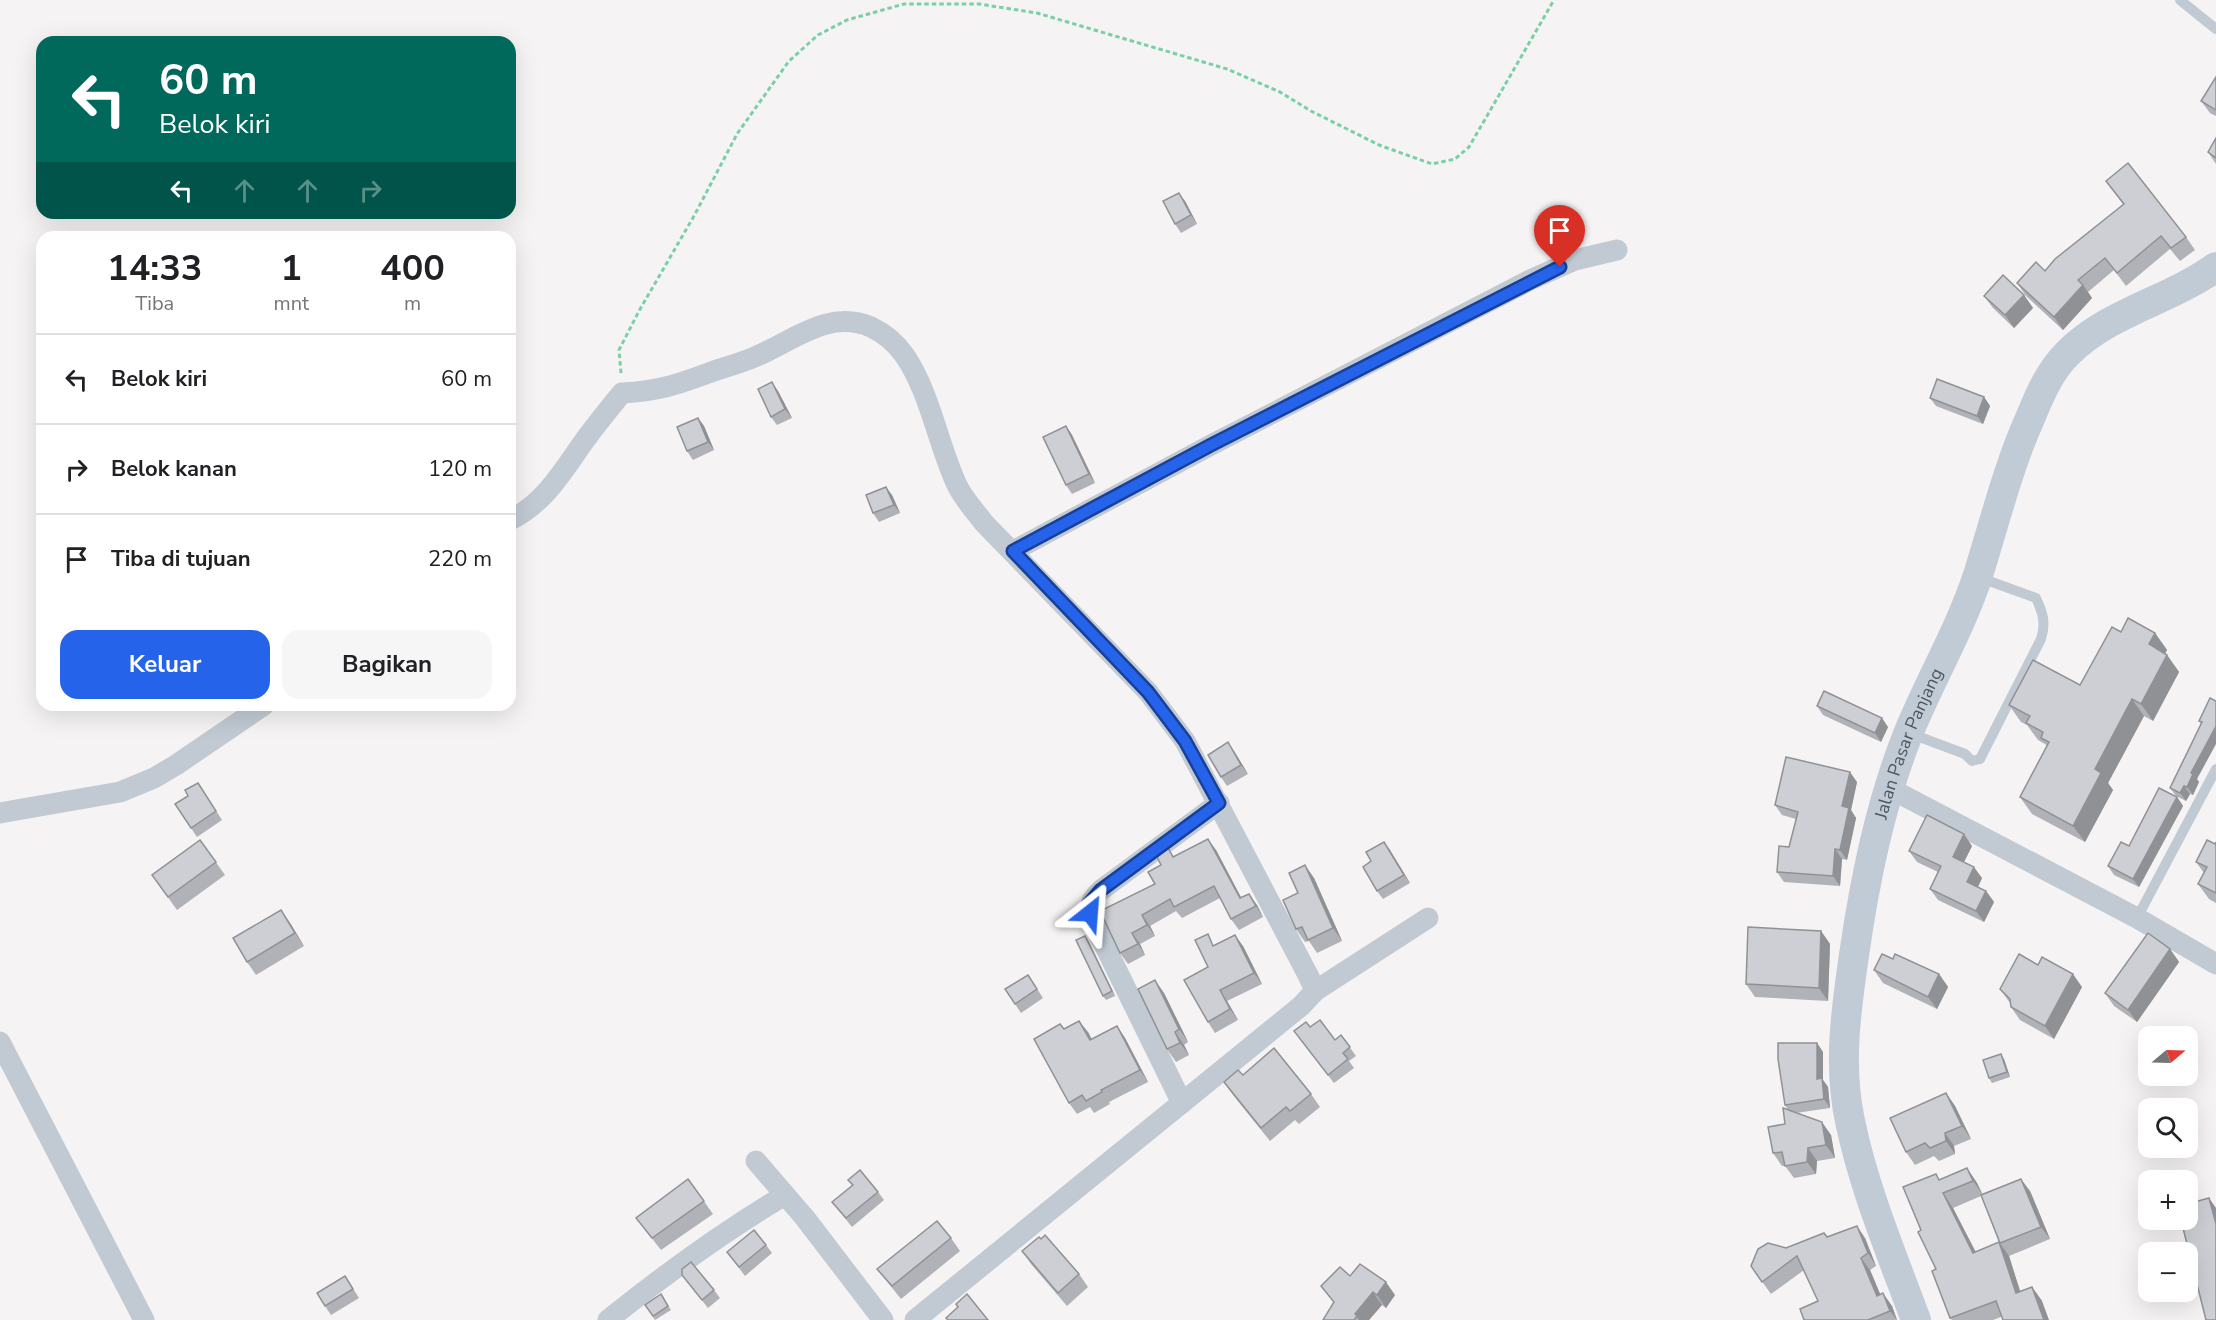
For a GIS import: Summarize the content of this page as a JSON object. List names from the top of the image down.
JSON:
{
  "streets": {
    "main road": ["Jalan Pasar Panjang"]
  },
  "north": "right",
  "page": {
    "turn": ["60 m", "Belok kiri"],
    "eta": [
      "14:33",
      "Tiba",
      "1",
      "mnt",
      "400",
      "m"
    ],
    "list": [
      {
        "name": "Belok kiri",
        "value": "60 m"
      },
      {
        "name": "Belok kanan",
        "value": "120 m"
      },
      {
        "name": "Tiba di tujuan",
        "value": "220 m"
      }
    ],
    "buttons": ["Keluar", "Bagikan"],
    "map_buttons": ["+", "−"]
  }
}
